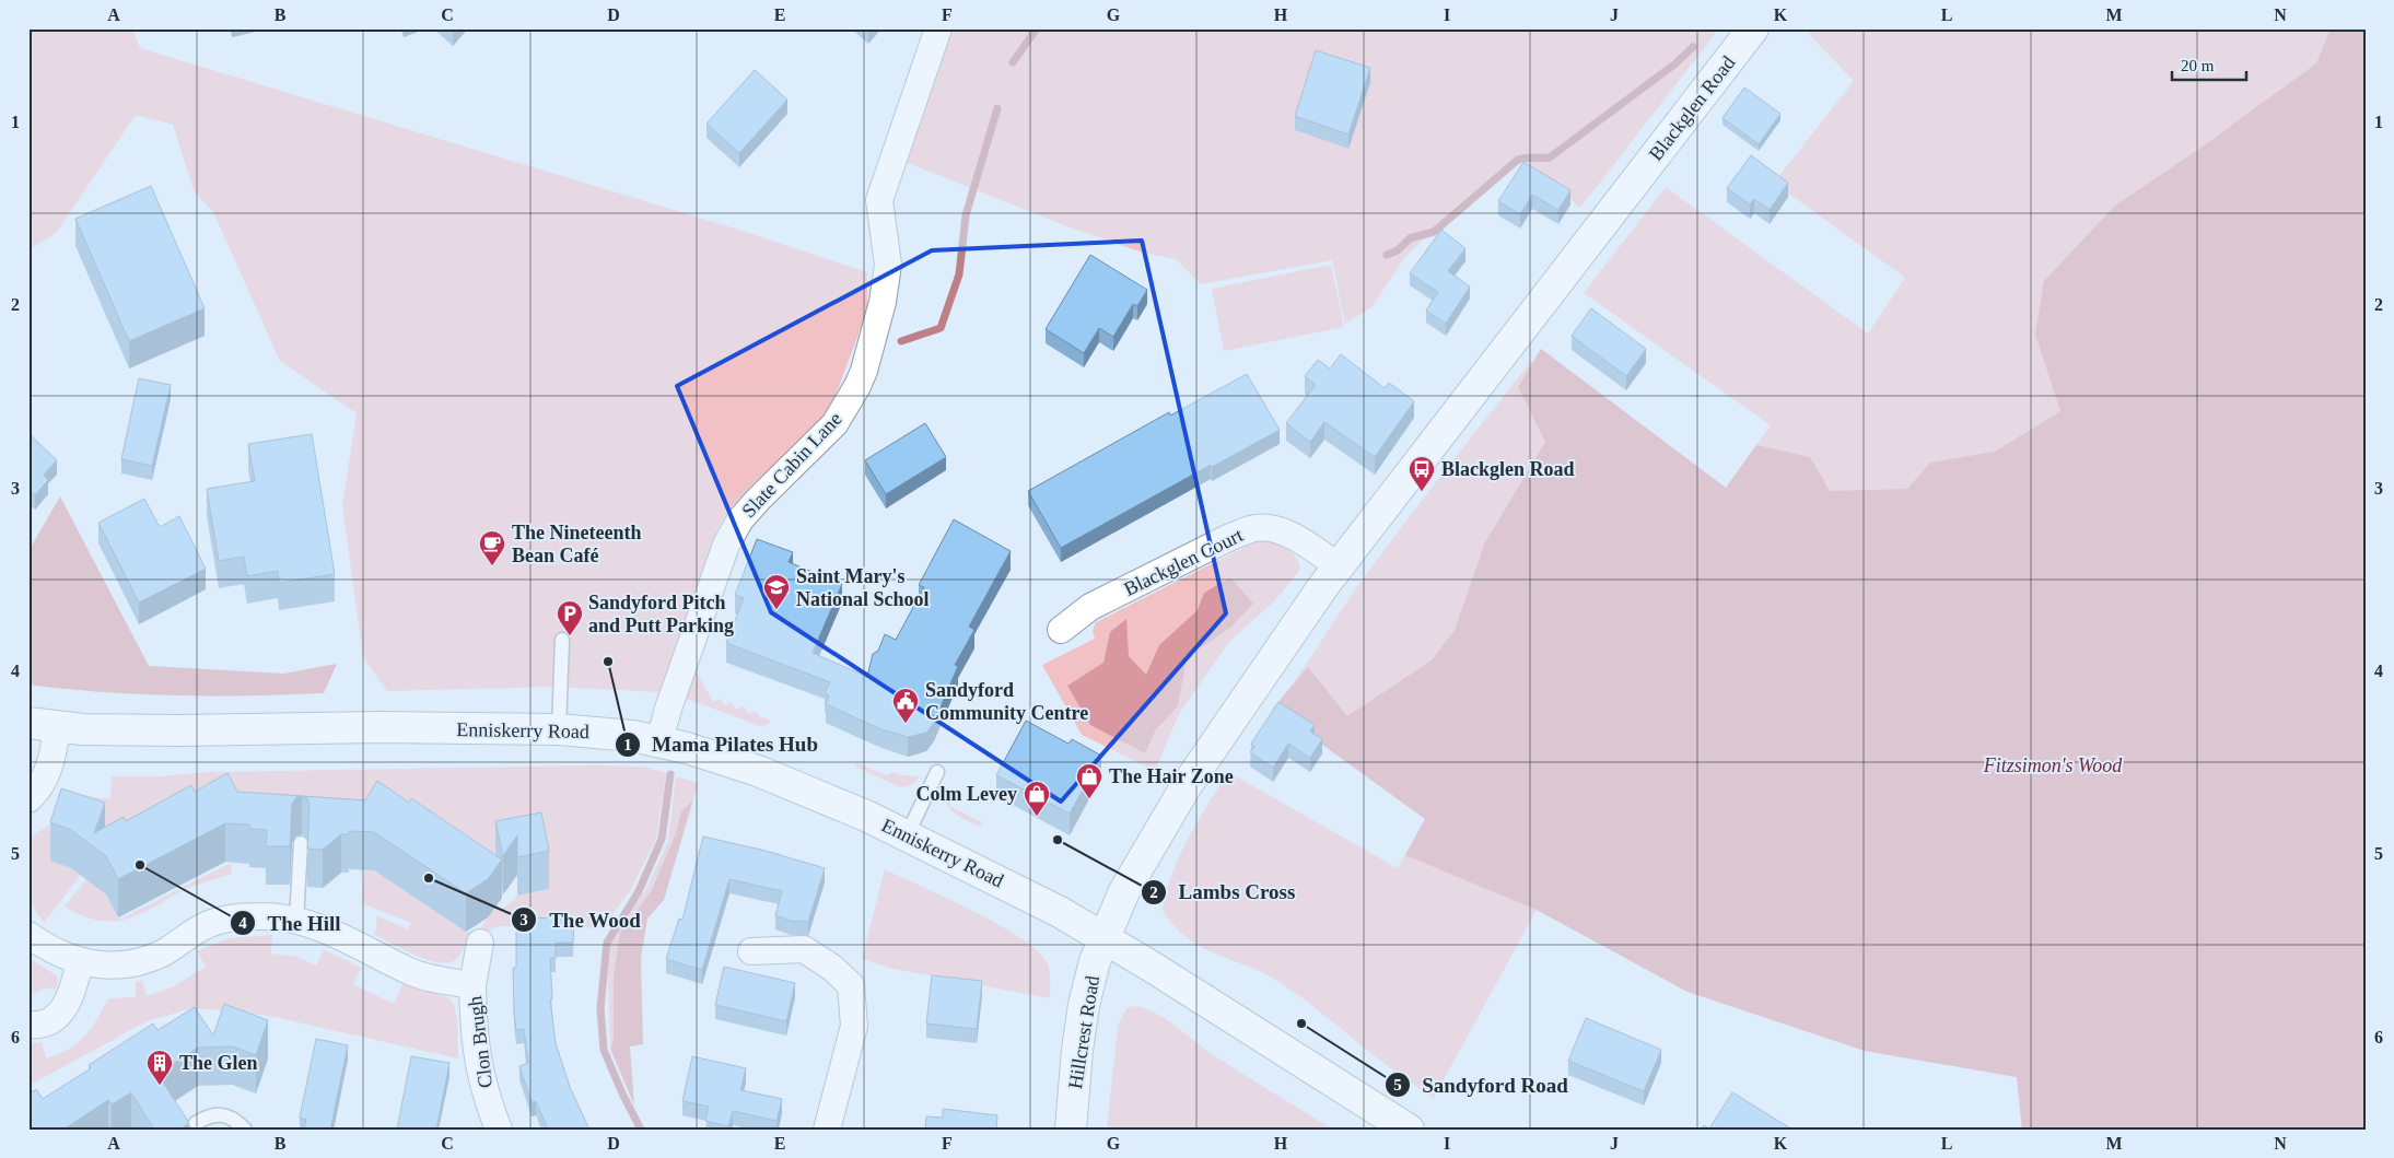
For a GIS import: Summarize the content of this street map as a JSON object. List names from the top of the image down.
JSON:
{
  "streets": {
    "main road": ["Blackglen Road", "Enniskerry Road", "Hillcrest Road"],
    "street": ["Slate Cabin Lane", "Blackglen Court", "Clon Brugh"]
  },
  "crossings": [
    ["Blackglen Road", "Blackglen Court"],
    ["Blackglen Road", "Enniskerry Road"],
    ["Blackglen Road", "Hillcrest Road"],
    ["Slate Cabin Lane", "Enniskerry Road"],
    ["Enniskerry Road", "Hillcrest Road"]
  ],
  "parks": ["Fitzsimon's Wood"],
  "places": {
    "bus stop": ["Blackglen Road"],
    "cafe": ["The Nineteenth Bean Café"],
    "school or university": ["Saint Mary's National School"],
    "parking": ["Sandyford Pitch and Putt Parking"],
    "other": [
      "Mama Pilates Hub",
      "Lambs Cross",
      "The Hill",
      "The Wood",
      "Sandyford Road"
    ],
    "public building": ["Sandyford Community Centre"],
    "shop": ["The Hair Zone", "Colm Levey"],
    "building": ["The Glen"]
  },
  "scale_bar": "20 m",
  "grid": {
    "columns": [
      "A",
      "B",
      "C",
      "D",
      "E",
      "F",
      "G",
      "H",
      "I",
      "J",
      "K",
      "L",
      "M",
      "N"
    ],
    "rows": [
      "1",
      "2",
      "3",
      "4",
      "5",
      "6"
    ]
  }
}
